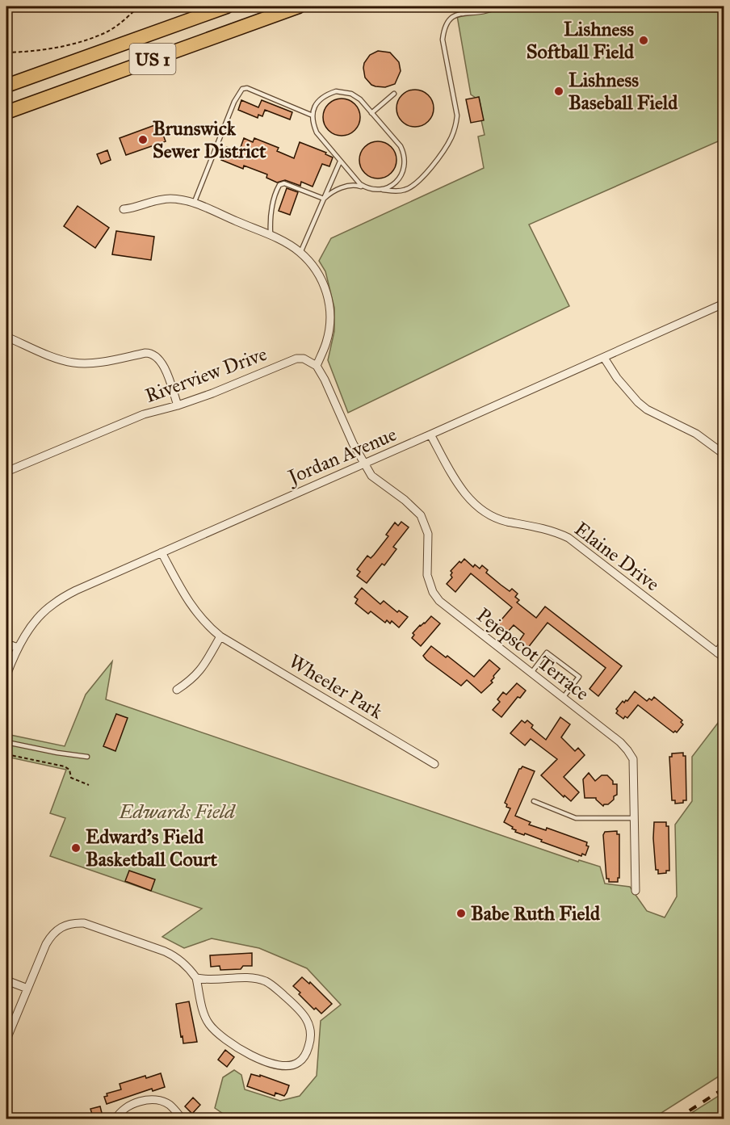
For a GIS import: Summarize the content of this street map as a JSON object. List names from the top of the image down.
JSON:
{
  "streets": {
    "highway": ["US 1"],
    "street": [
      "Riverview Drive",
      "Jordan Avenue",
      "Elaine Drive",
      "Pejepscot Terrace",
      "Wheeler Park"
    ]
  },
  "crossings": [
    ["Jordan Avenue", "Elaine Drive"],
    ["Jordan Avenue", "Pejepscot Terrace"],
    ["Jordan Avenue", "Wheeler Park"]
  ],
  "parks": ["Edwards Field"],
  "places": [
    "Lishness Softball Field",
    "Lishness Baseball Field",
    "Brunswick Sewer District",
    "Edward's Field Basketball Court",
    "Babe Ruth Field"
  ]
}
